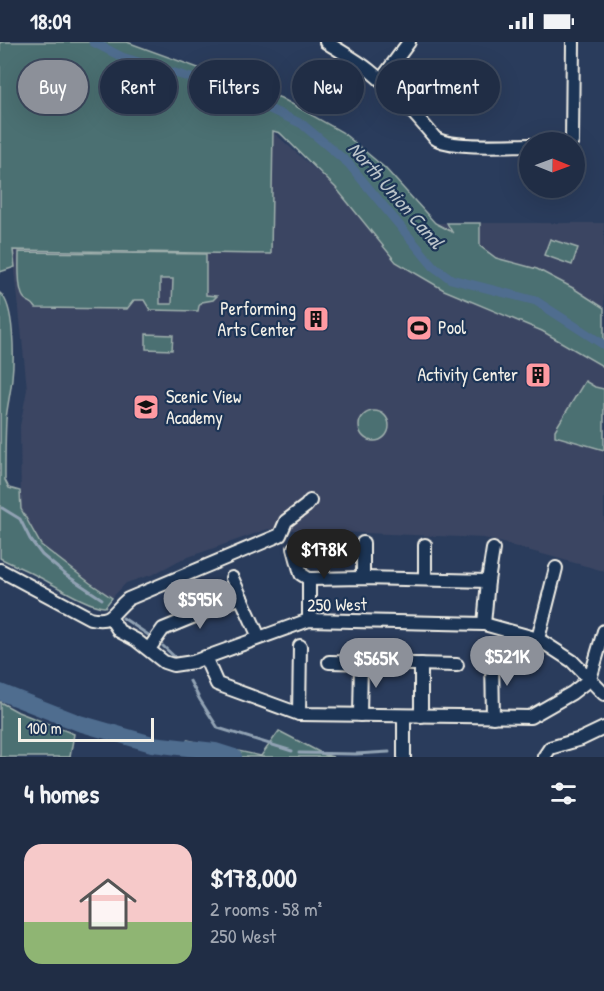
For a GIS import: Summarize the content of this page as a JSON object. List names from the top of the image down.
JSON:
{
  "streets": {
    "street": ["250 West"]
  },
  "water": ["North Union Canal"],
  "places": {
    "building": ["Performing Arts Center", "Activity Center"],
    "sports": ["Pool"],
    "school or university": ["Scenic View Academy"]
  },
  "scale_bar": "100 m",
  "north": "right",
  "page": {
    "status": "18:09",
    "chip": [
      "Buy",
      "Rent",
      "Filters",
      "New",
      "Apartment"
    ],
    "price": [
      "$178K",
      "$595K",
      "$521K",
      "$565K"
    ],
    "scale": "100 m",
    "heading": "4 homes",
    "list": [
      {
        "name": "$178,000",
        "note": "2 rooms · 58 m² · 250 West"
      }
    ]
  }
}
